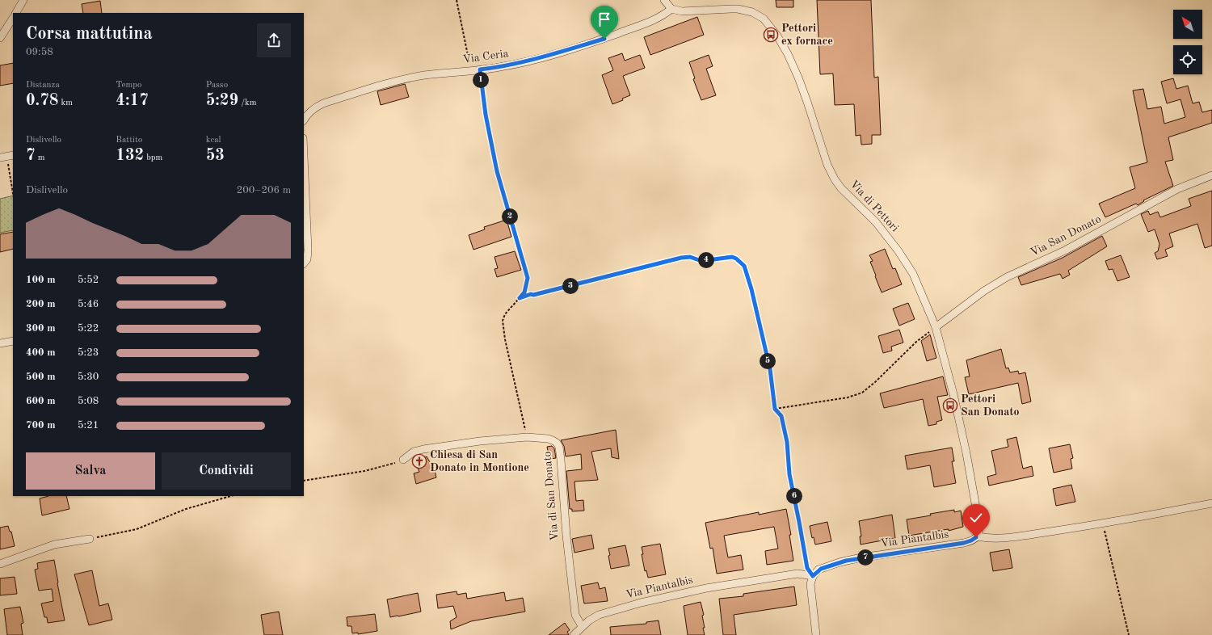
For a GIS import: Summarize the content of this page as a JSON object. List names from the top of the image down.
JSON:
{
  "streets": {
    "street": [
      "Via Ceria",
      "Via di Pettori",
      "Via San Donato",
      "Via di San Donato",
      "Via Piantalbis"
    ]
  },
  "crossings": [
    ["Via Ceria", "Via di Pettori"],
    ["Via di Pettori", "Via San Donato"],
    ["Via di Pettori", "Via Piantalbis"],
    ["Via di San Donato", "Via Piantalbis"]
  ],
  "places": {
    "bus stop": ["Pettori ex fornace", "Pettori San Donato"],
    "church": ["Chiesa di San Donato in Montione"]
  },
  "north": "top left",
  "page": {
    "heading": ["Corsa mattutina", "09:58"],
    "stats": [
      ["Distanza", "0.78 km"],
      ["Tempo", "4:17"],
      ["Passo", "5:29 /km"],
      ["Dislivello", "7 m"],
      ["Battito", "132 bpm"],
      ["kcal", "53"]
    ],
    "pins": [
      "1",
      "2",
      "4",
      "3",
      "5",
      "6",
      "7"
    ],
    "chart": ["Dislivello", "200–206 m"],
    "list": [
      {
        "name": "100 m",
        "note": "5:52"
      },
      {
        "name": "200 m",
        "note": "5:46"
      },
      {
        "name": "300 m",
        "note": "5:22"
      },
      {
        "name": "400 m",
        "note": "5:23"
      },
      {
        "name": "500 m",
        "note": "5:30"
      },
      {
        "name": "600 m",
        "note": "5:08"
      },
      {
        "name": "700 m",
        "note": "5:21"
      }
    ],
    "buttons": ["Salva", "Condividi"]
  }
}
